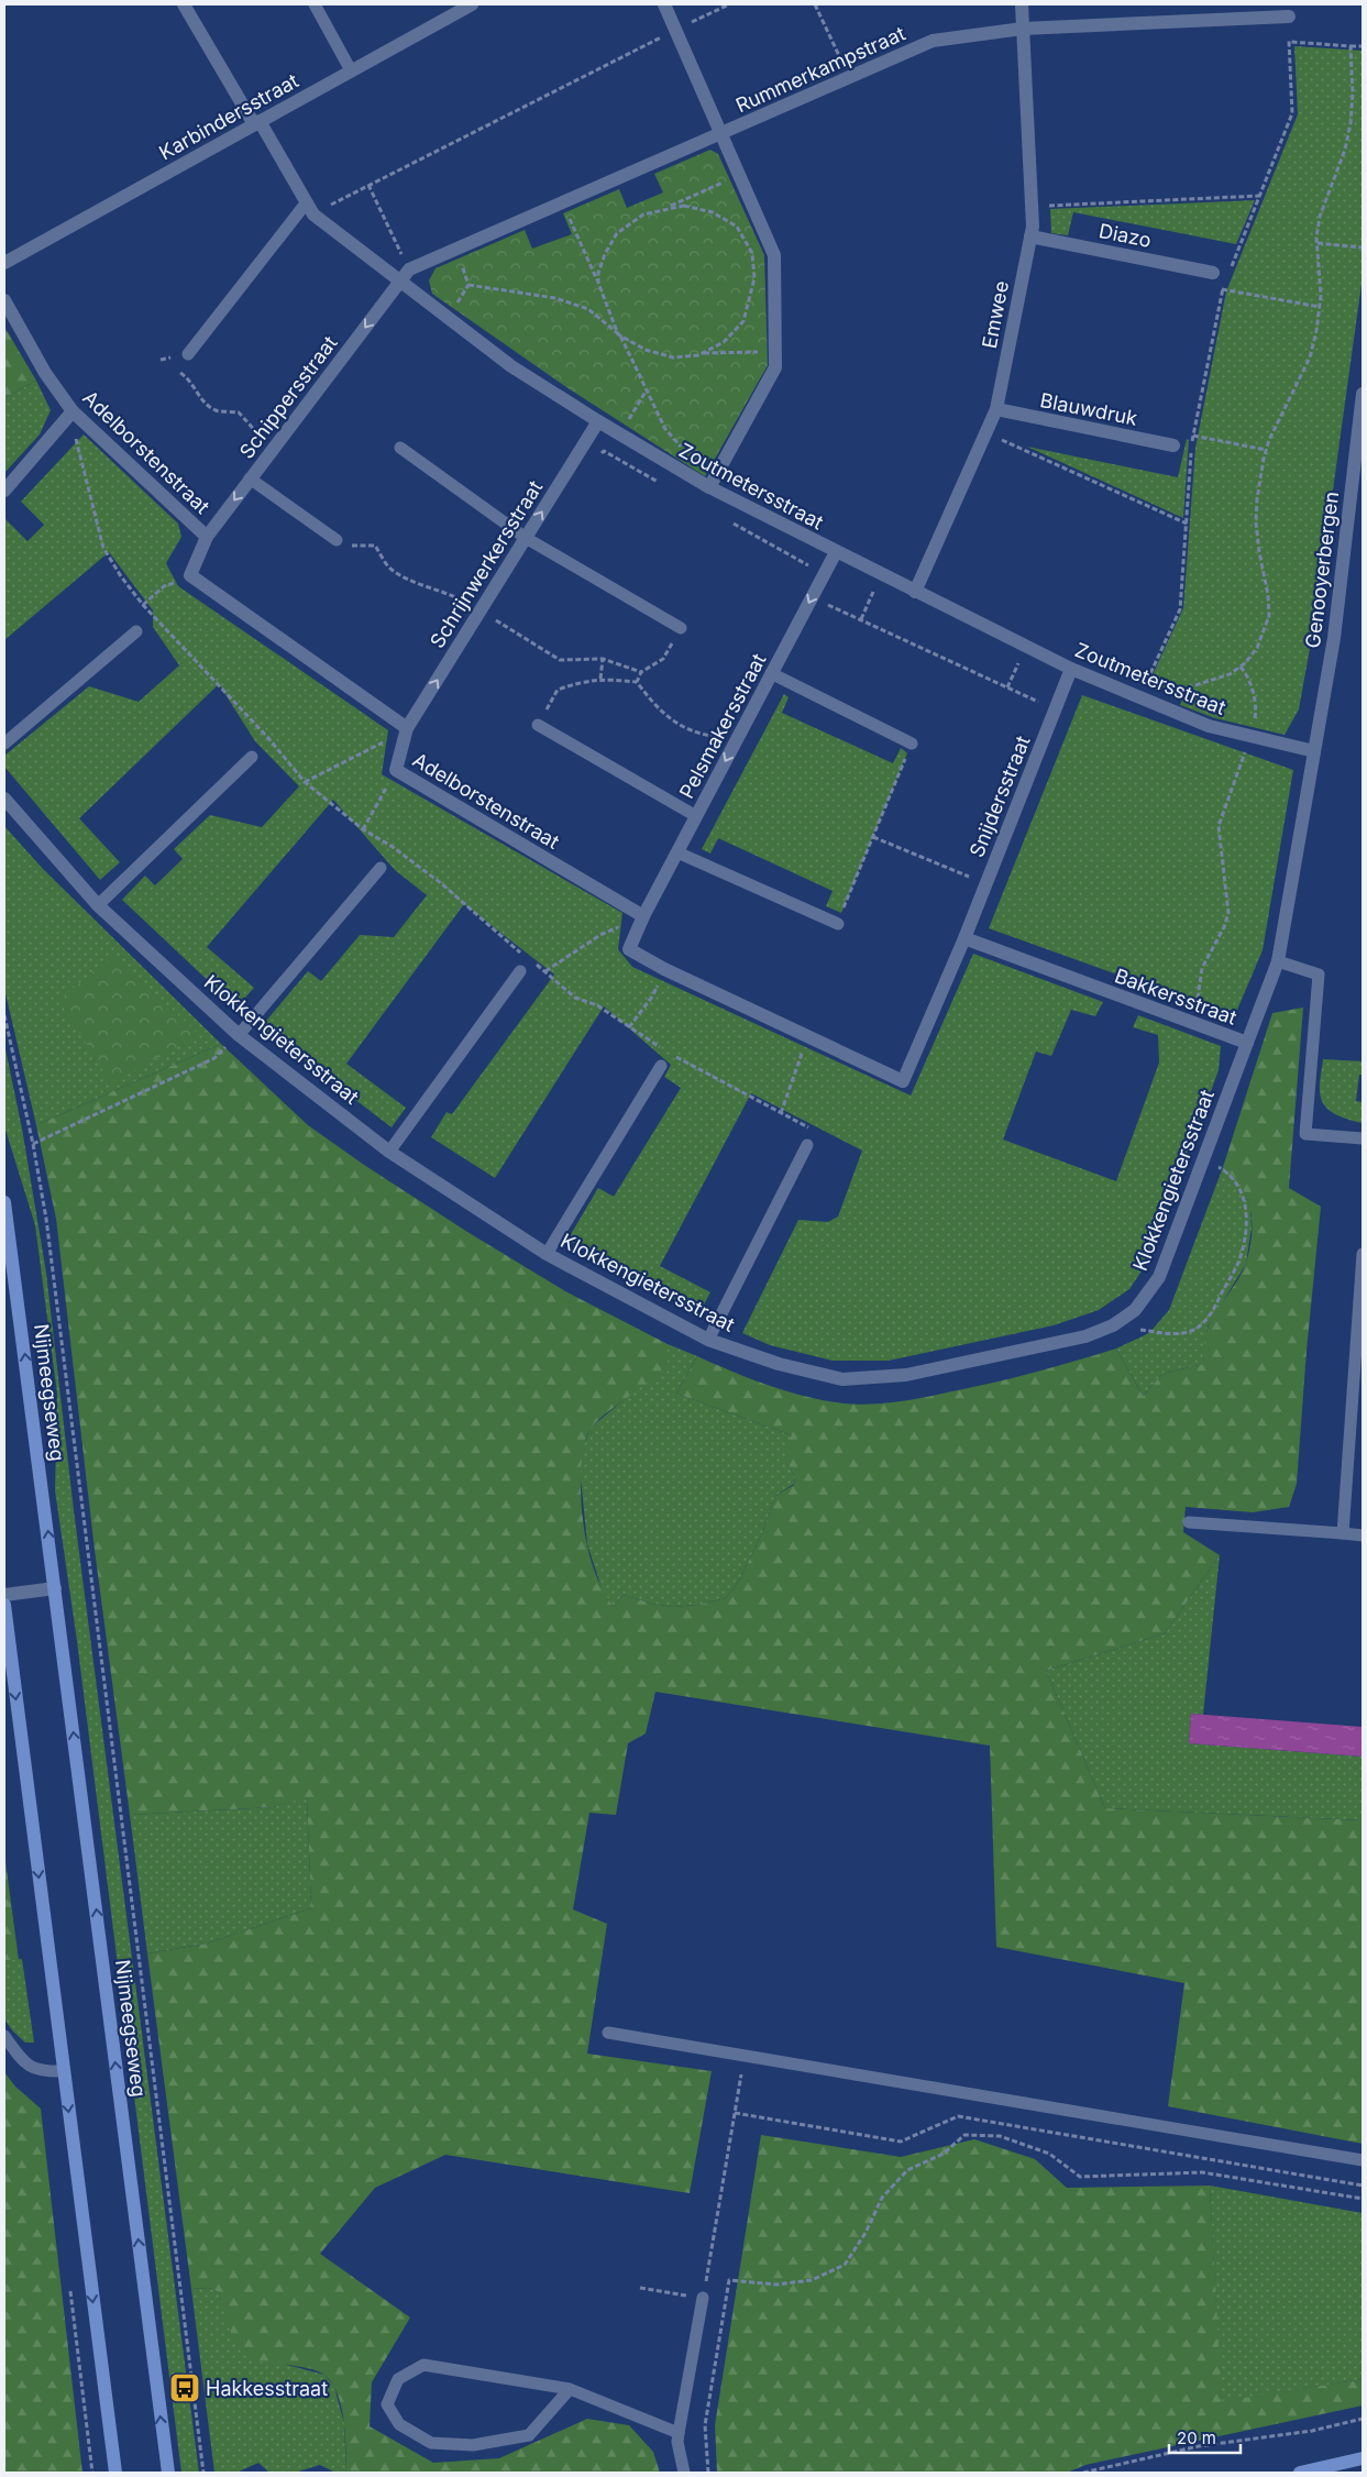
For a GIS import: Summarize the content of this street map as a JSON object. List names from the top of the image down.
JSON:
{
  "streets": {
    "main road": ["Nijmeegseweg"],
    "street": [
      "Rummerkampstraat",
      "Karbindersstraat",
      "Diazo",
      "Emwee",
      "Schippersstraat",
      "Blauwdruk",
      "Adelborstenstraat",
      "Zoutmetersstraat",
      "Schrijnwerkersstraat",
      "Genooyerbergen",
      "Pelsmakersstraat",
      "Snijdersstraat",
      "Bakkersstraat",
      "Klokkengietersstraat"
    ]
  },
  "crossings": [
    ["Rummerkampstraat", "Emwee"],
    ["Rummerkampstraat", "Schippersstraat"],
    ["Rummerkampstraat", "Zoutmetersstraat"],
    ["Karbindersstraat", "Zoutmetersstraat"],
    ["Diazo", "Emwee"],
    ["Emwee", "Blauwdruk"],
    ["Emwee", "Zoutmetersstraat"],
    ["Schippersstraat", "Adelborstenstraat"],
    ["Schippersstraat", "Zoutmetersstraat"],
    ["Adelborstenstraat", "Schrijnwerkersstraat"],
    ["Adelborstenstraat", "Pelsmakersstraat"],
    ["Zoutmetersstraat", "Schrijnwerkersstraat"],
    ["Zoutmetersstraat", "Genooyerbergen"],
    ["Zoutmetersstraat", "Pelsmakersstraat"],
    ["Zoutmetersstraat", "Snijdersstraat"],
    ["Zoutmetersstraat", "Bakkersstraat"],
    ["Genooyerbergen", "Bakkersstraat"],
    ["Snijdersstraat", "Bakkersstraat"],
    ["Bakkersstraat", "Klokkengietersstraat"]
  ],
  "one_way": ["Schippersstraat", "Schrijnwerkersstraat", "Pelsmakersstraat"],
  "places": {
    "bus stop": ["Hakkesstraat"]
  },
  "scale_bar": "20 m"
}
